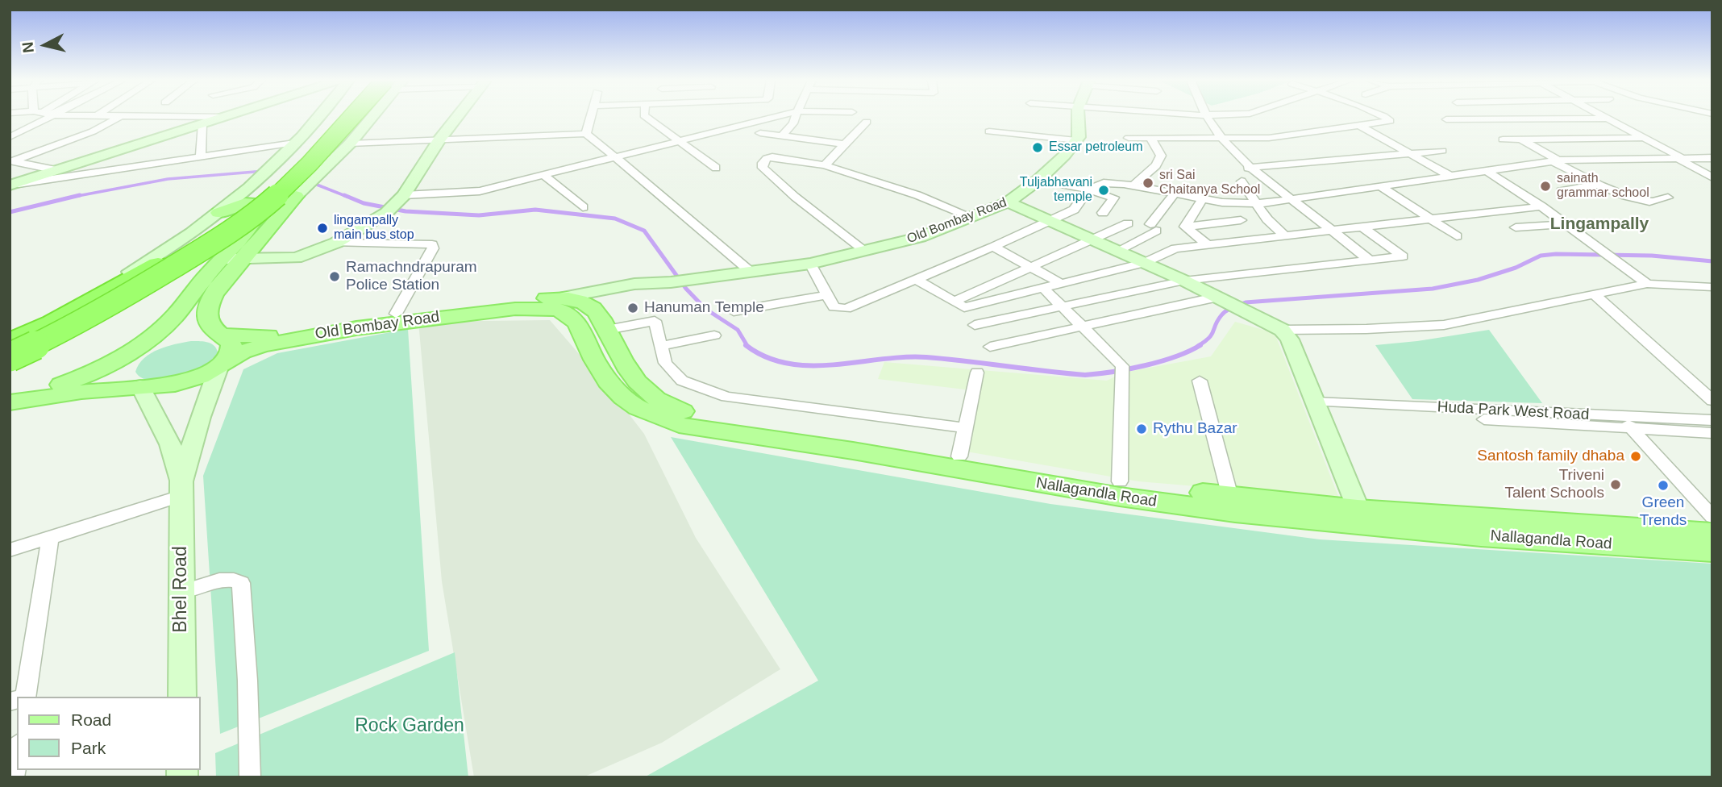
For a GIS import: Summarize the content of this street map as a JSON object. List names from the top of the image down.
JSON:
{
  "streets": {
    "main road": ["Old Bombay Road", "Nallagandla Road"],
    "street": ["Huda Park West Road", "Bhel Road"]
  },
  "crossings": [
    ["Old Bombay Road", "Nallagandla Road"]
  ],
  "districts": ["Lingampally"],
  "parks": ["Rock Garden"],
  "places": [
    "Essar petroleum",
    "sri Sai Chaitanya School",
    "sainath grammar school",
    "Tuljabhavani temple",
    "lingampally main bus stop",
    "Ramachndrapuram Police Station",
    "Hanuman Temple",
    "Rythu Bazar",
    "Santosh family dhaba",
    "Triveni Talent Schools",
    "Green Trends"
  ],
  "legend": ["Road", "Park"],
  "north": "left"
}
